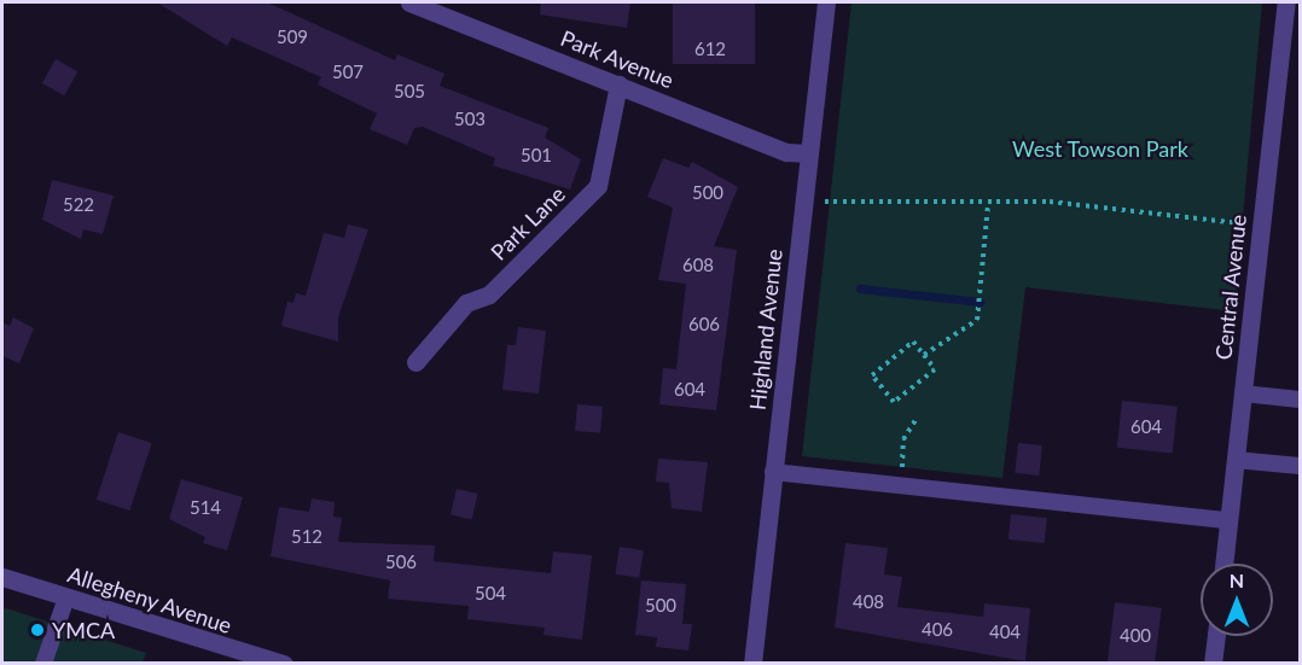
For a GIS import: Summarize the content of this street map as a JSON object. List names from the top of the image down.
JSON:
{
  "streets": {
    "street": [
      "Park Avenue",
      "Park Lane",
      "Central Avenue",
      "Highland Avenue",
      "Allegheny Avenue"
    ]
  },
  "crossings": [
    ["Park Avenue", "Park Lane"],
    ["Park Avenue", "Highland Avenue"]
  ],
  "parks": ["West Towson Park"],
  "places": ["YMCA"],
  "house_numbers": [
    "509",
    "612",
    "507",
    "505",
    "503",
    "501",
    "500",
    "522",
    "608",
    "606",
    "604",
    "604",
    "514",
    "512",
    "506",
    "504",
    "408",
    "500",
    "406",
    "404",
    "400"
  ],
  "north": "top"
}
